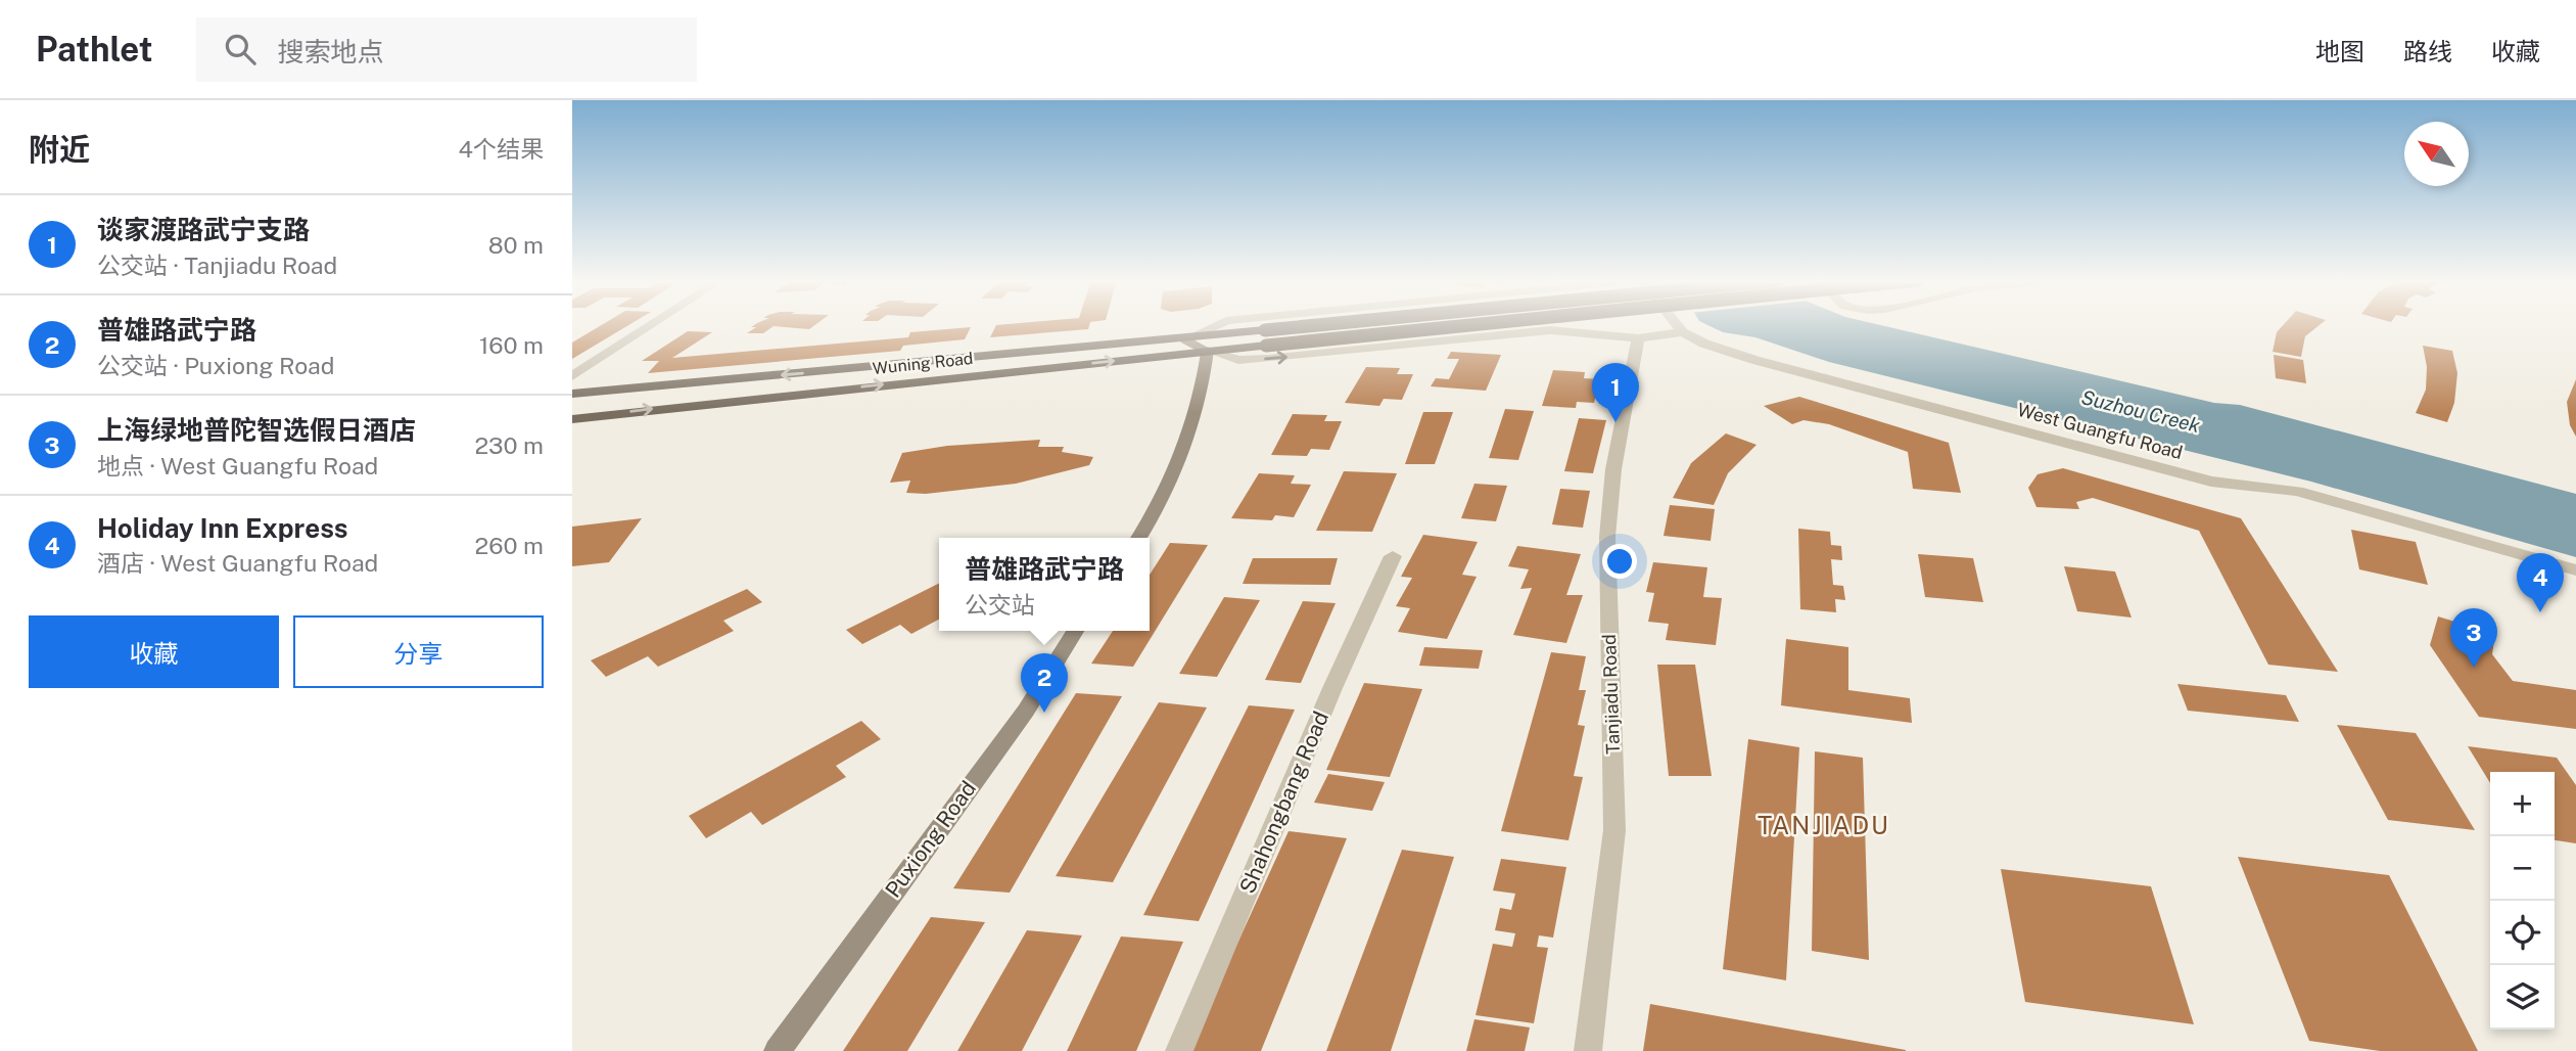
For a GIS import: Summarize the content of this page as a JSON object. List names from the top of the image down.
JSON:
{
  "streets": {
    "main road": ["Wuning Road", "Puxiong Road"],
    "street": ["West Guangfu Road", "Tanjiadu Road", "Shahongbang Road"]
  },
  "districts": ["TANJIADU"],
  "water": ["Suzhou Creek"],
  "north": "top left",
  "page": {
    "header": "Pathlet",
    "search": "搜索地点",
    "nav": ["地图", "路线", "收藏"],
    "heading": ["附近", "4个结果"],
    "list": [
      {
        "mark": "1",
        "name": "谈家渡路武宁支路",
        "note": "公交站 · Tanjiadu Road",
        "value": "80 m"
      },
      {
        "mark": "2",
        "name": "普雄路武宁路",
        "note": "公交站 · Puxiong Road",
        "value": "160 m"
      },
      {
        "mark": "3",
        "name": "上海绿地普陀智选假日酒店",
        "note": "地点 · West Guangfu Road",
        "value": "230 m"
      },
      {
        "mark": "4",
        "name": "Holiday Inn Express",
        "note": "酒店 · West Guangfu Road",
        "value": "260 m"
      }
    ],
    "pins": [
      "1",
      "4",
      "3",
      "2"
    ],
    "popup": ["普雄路武宁路", "公交站"],
    "buttons": ["收藏", "分享"],
    "map_buttons": ["+", "−"]
  }
}
